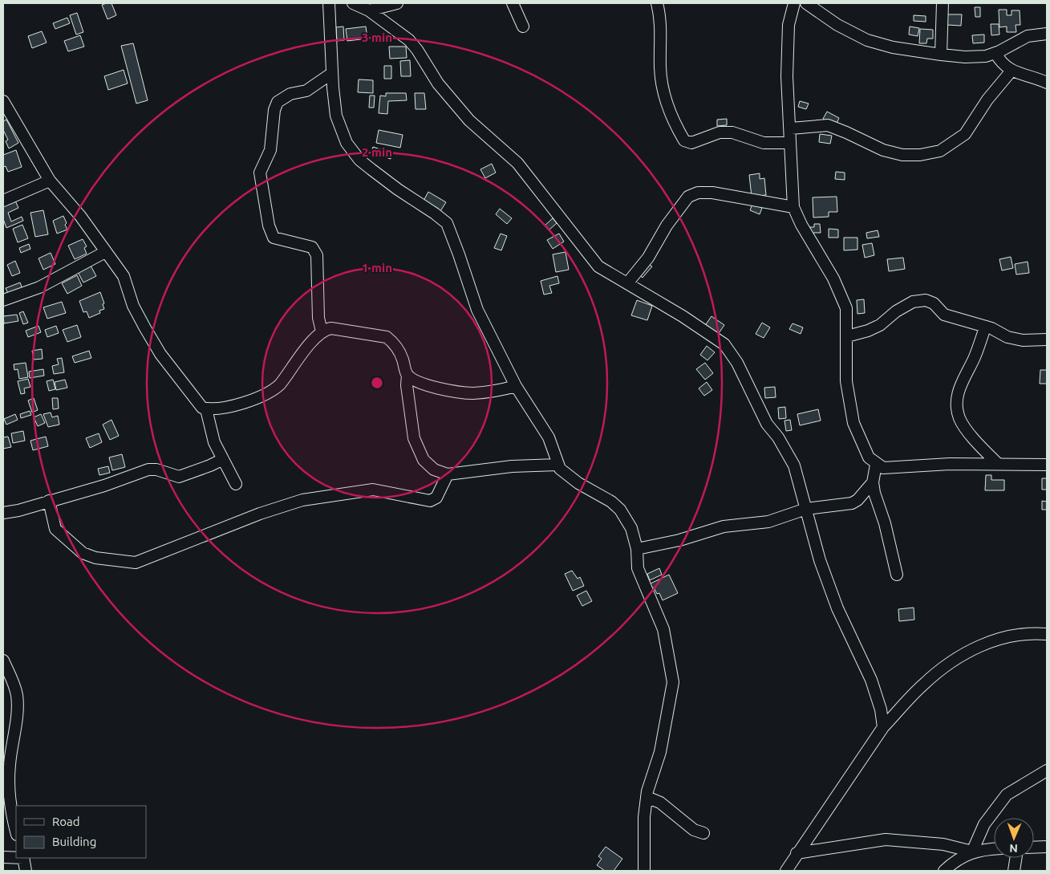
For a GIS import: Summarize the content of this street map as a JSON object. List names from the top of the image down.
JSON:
{
  "legend": ["Road", "Building"],
  "north": "bottom",
  "rings": ["3 min", "2 min", "1 min"]
}
